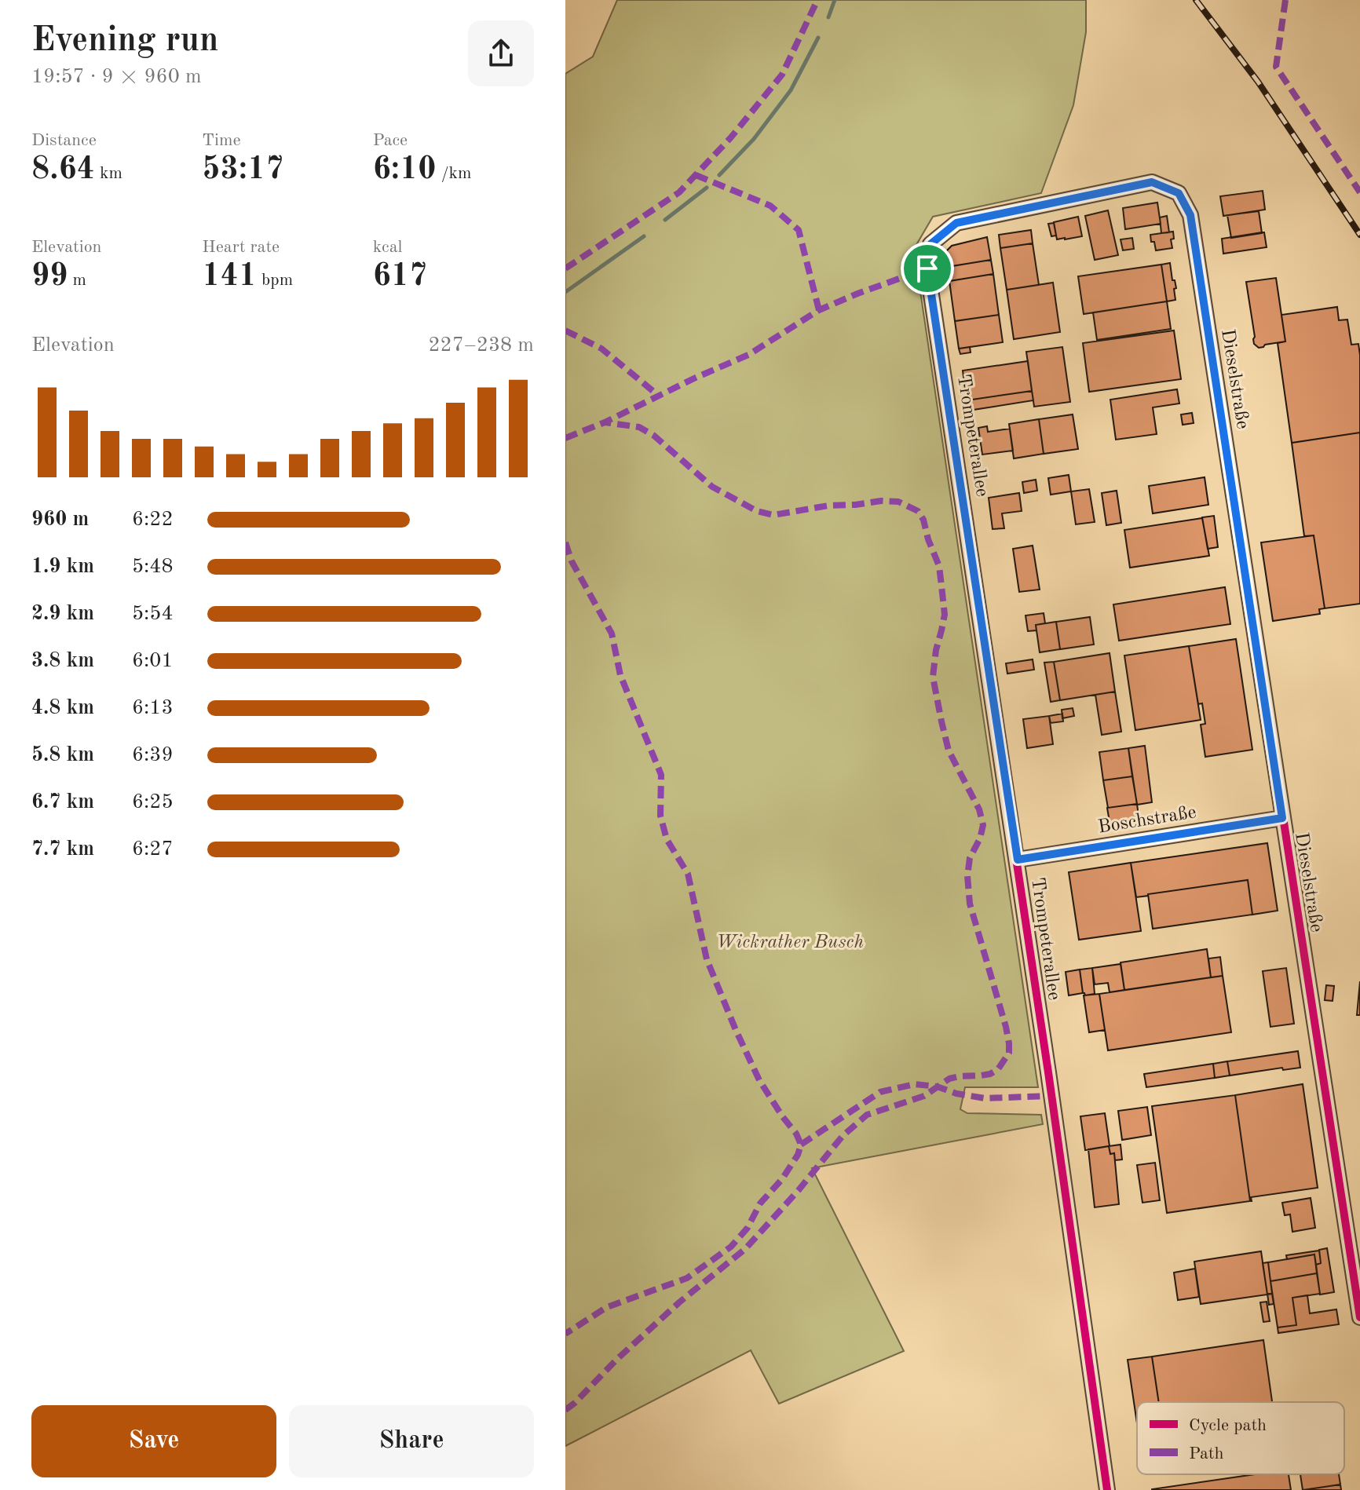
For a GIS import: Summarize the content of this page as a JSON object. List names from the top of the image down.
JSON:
{
  "streets": {
    "street": ["Dieselstraße", "Trompeterallee", "Boschstraße"]
  },
  "crossings": [
    ["Dieselstraße", "Trompeterallee"],
    ["Dieselstraße", "Boschstraße"],
    ["Trompeterallee", "Boschstraße"]
  ],
  "parks": ["Wickrather Busch"],
  "legend": ["Cycle path", "Path"],
  "page": {
    "heading": ["Evening run", "19:57 · 9 × 960 m"],
    "stats": [
      ["Distance", "8.64 km"],
      ["Time", "53:17"],
      ["Pace", "6:10 /km"],
      ["Elevation", "99 m"],
      ["Heart rate", "141 bpm"],
      ["kcal", "617"]
    ],
    "chart": ["Elevation", "227–238 m"],
    "list": [
      {
        "name": "960 m",
        "note": "6:22"
      },
      {
        "name": "1.9 km",
        "note": "5:48"
      },
      {
        "name": "2.9 km",
        "note": "5:54"
      },
      {
        "name": "3.8 km",
        "note": "6:01"
      },
      {
        "name": "4.8 km",
        "note": "6:13"
      },
      {
        "name": "5.8 km",
        "note": "6:39"
      },
      {
        "name": "6.7 km",
        "note": "6:25"
      },
      {
        "name": "7.7 km",
        "note": "6:27"
      }
    ],
    "buttons": ["Save", "Share"]
  }
}
